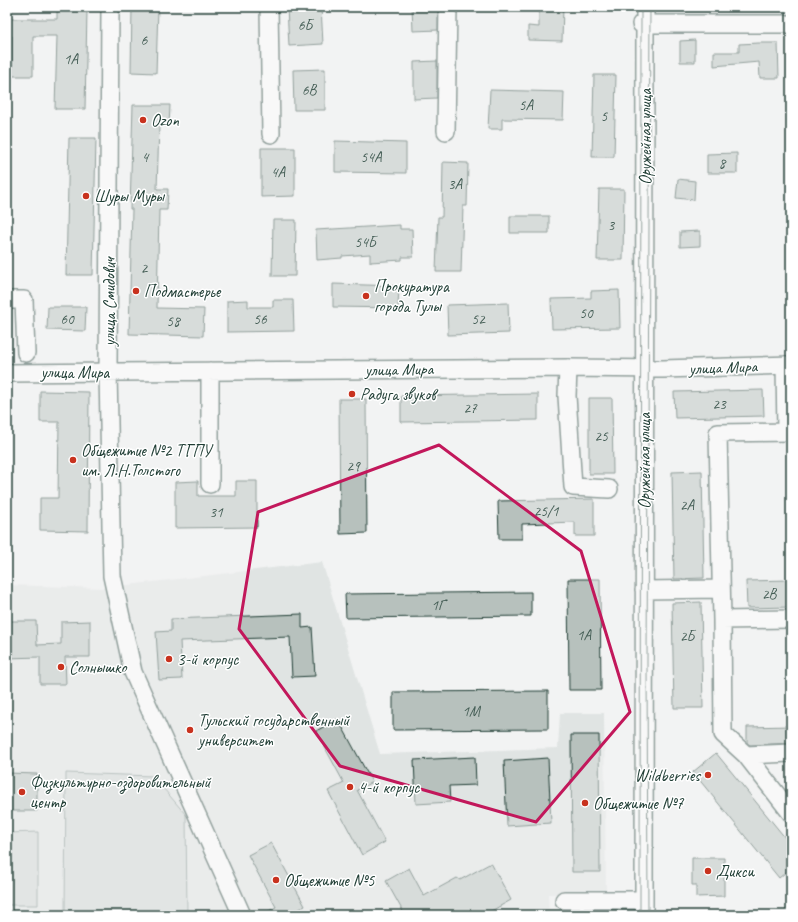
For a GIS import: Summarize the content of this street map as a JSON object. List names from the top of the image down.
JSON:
{
  "streets": {
    "street": ["Оружейная улица", "улица Смидович", "улица Мира"]
  },
  "crossings": [
    ["Оружейная улица", "улица Мира"],
    ["улица Смидович", "улица Мира"]
  ],
  "places": [
    "Ozon",
    "Шуры Муры",
    "Подмастерье",
    "Прокуратура города Тулы",
    "Радуга звуков",
    "Общежитие №2 ТГПУ им. Л.Н.Толстого",
    "3-й корпус",
    "Солнышко",
    "Тульский государственный университет",
    "Wildberries",
    "4-й корпус",
    "Физкультурно-оздоровительный центр",
    "Общежитие №7",
    "Дикси",
    "Общежитие №5"
  ],
  "house_numbers": [
    "6Б",
    "6",
    "1А",
    "6В",
    "5А",
    "5",
    "4",
    "54А",
    "8",
    "4А",
    "3А",
    "3",
    "54Б",
    "2",
    "50",
    "60",
    "56",
    "52",
    "58",
    "23",
    "27",
    "25",
    "29",
    "2А",
    "25/1",
    "31",
    "2В",
    "1Г",
    "1А",
    "2Б",
    "1М"
  ]
}
